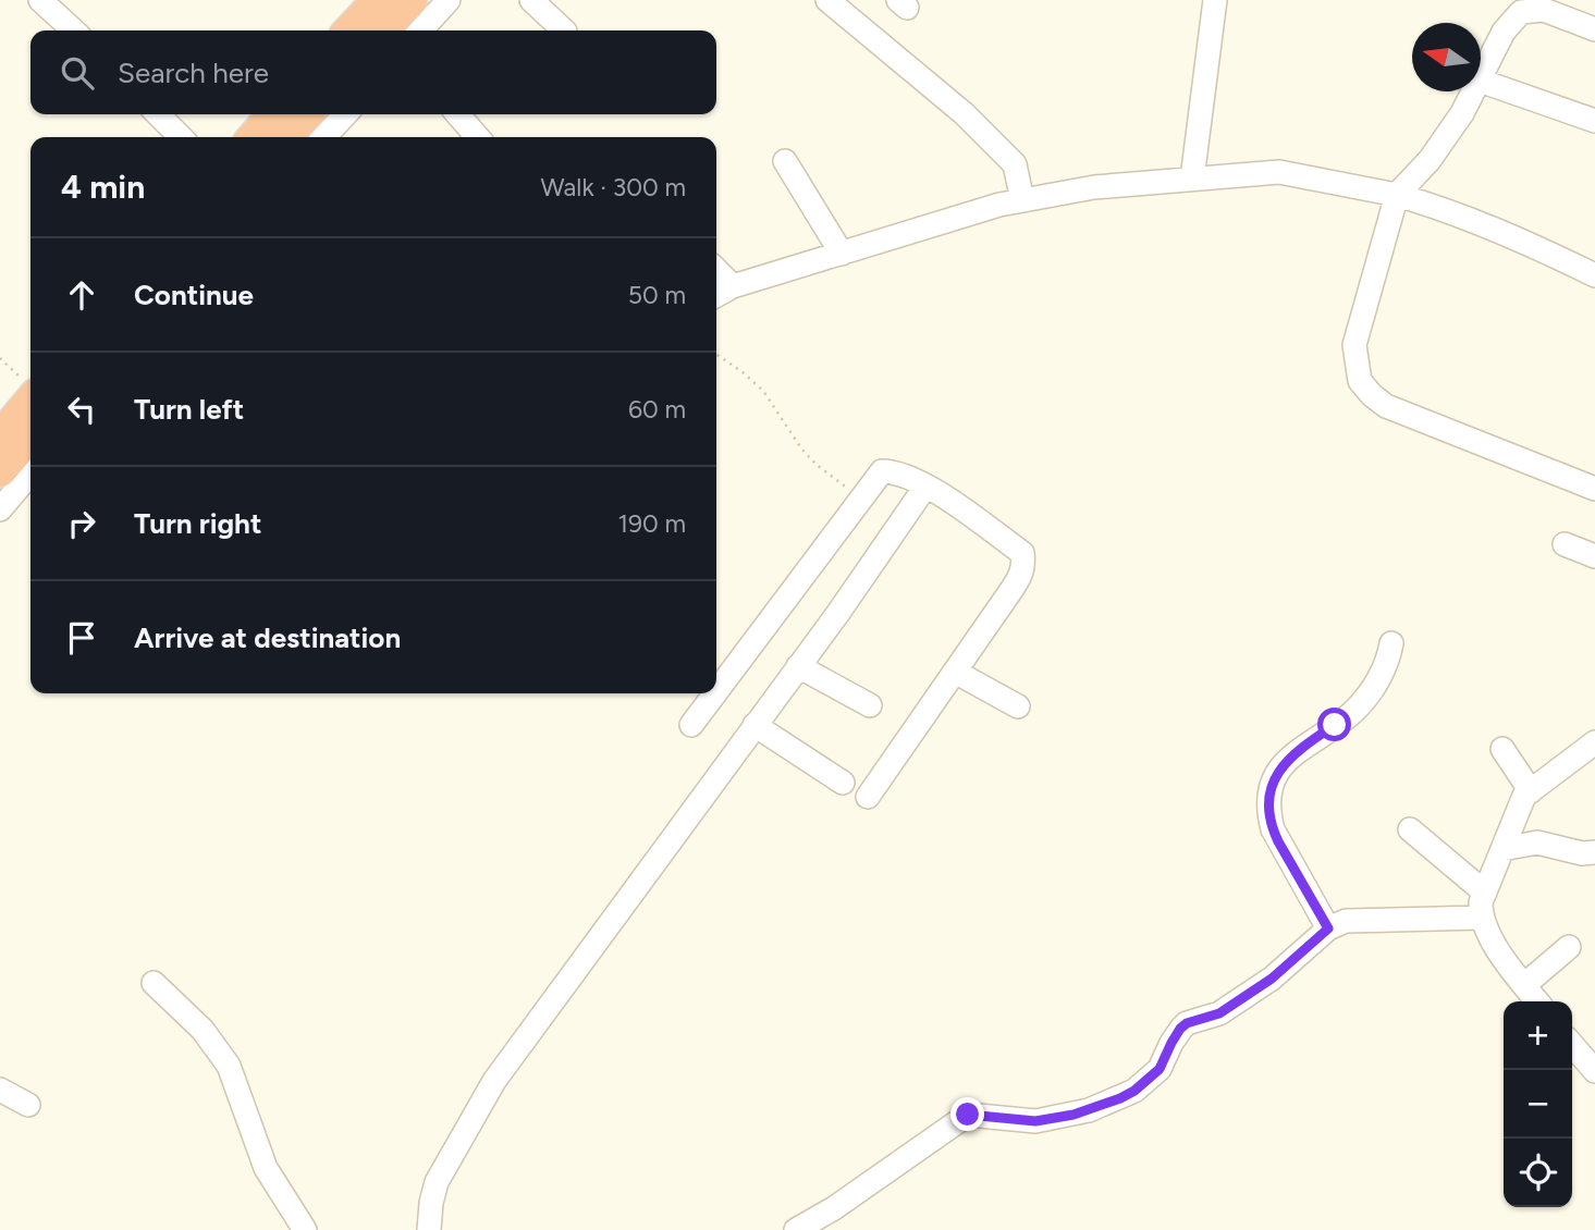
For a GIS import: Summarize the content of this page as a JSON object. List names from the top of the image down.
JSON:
{
  "north": "left",
  "page": {
    "search": "Search here",
    "heading": ["4 min", "Walk · 300 m"],
    "list": [
      ["Continue", "50 m"],
      ["Turn left", "60 m"],
      ["Turn right", "190 m"],
      "Arrive at destination"
    ],
    "map_buttons": ["+", "−"]
  }
}
